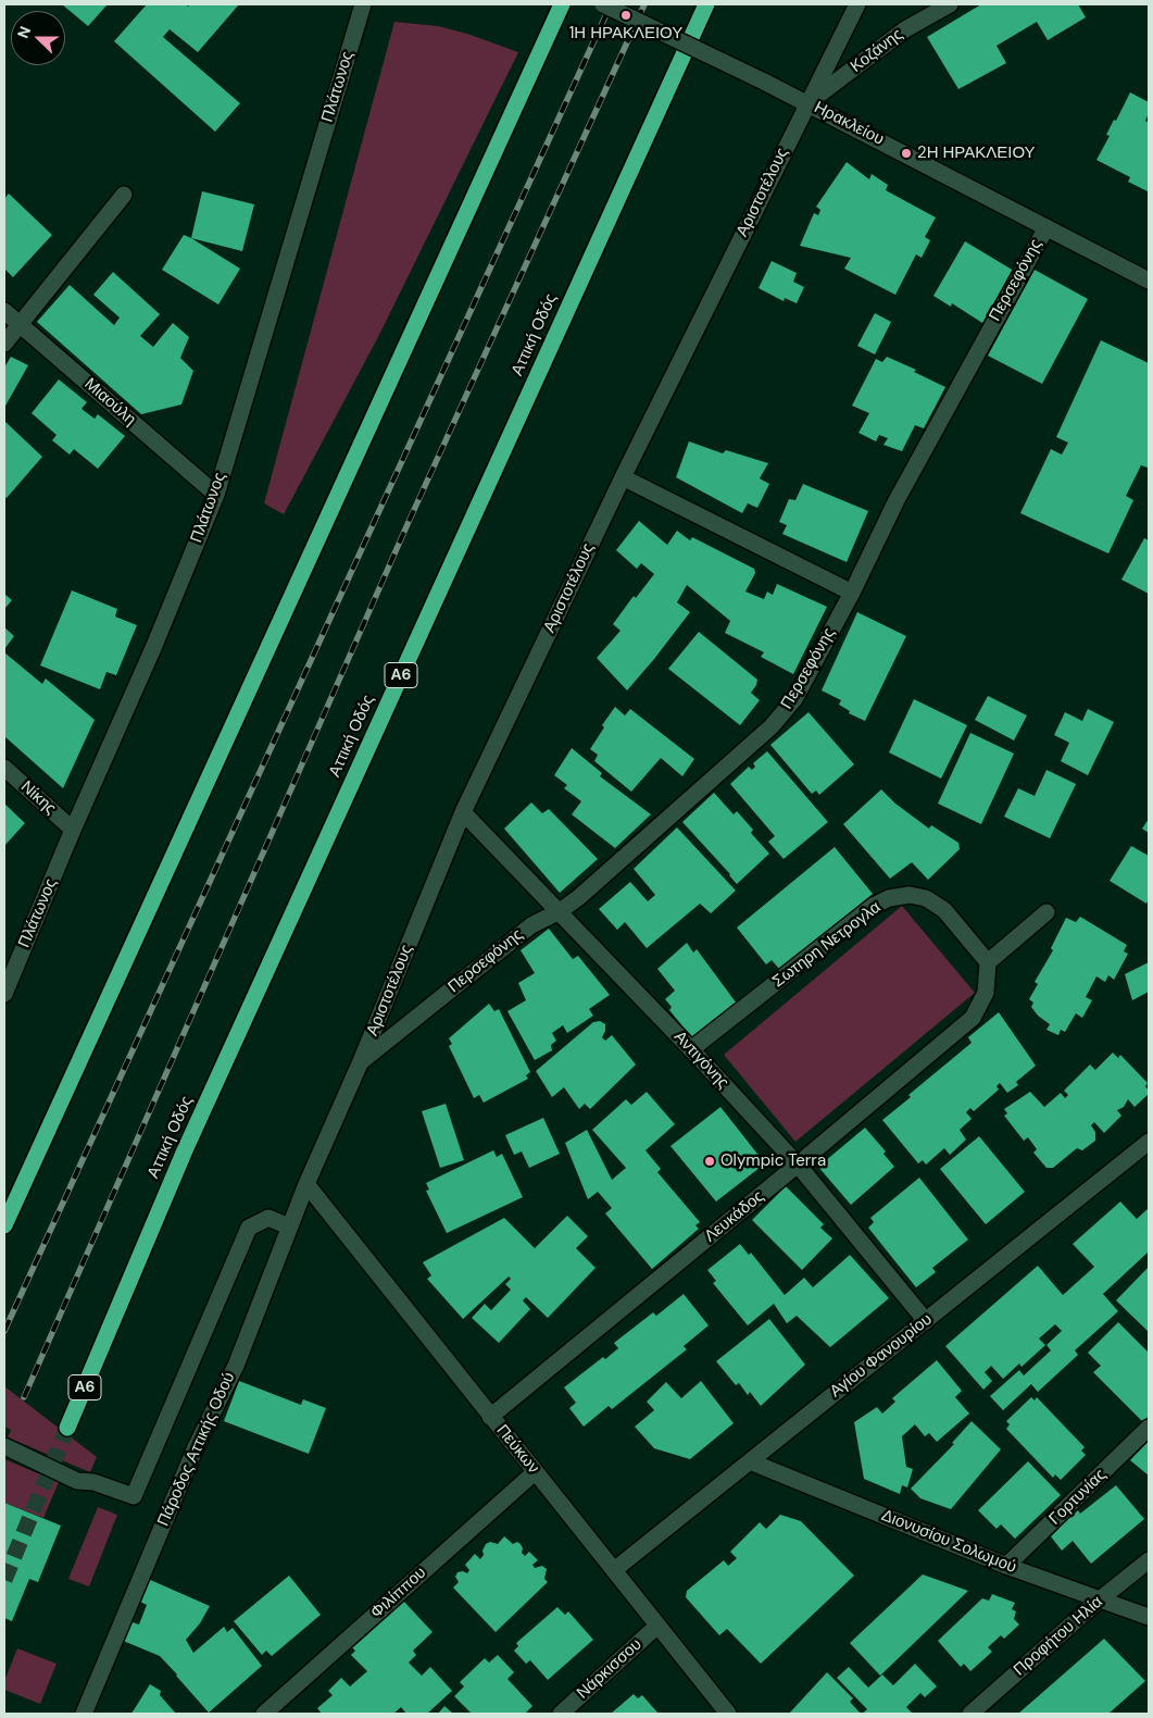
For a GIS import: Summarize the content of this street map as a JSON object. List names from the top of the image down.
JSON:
{
  "streets": {
    "highway": ["Αττική Οδός", "Α6"],
    "street": [
      "Κοζάνης",
      "Πλάτωνος",
      "Ηρακλείου",
      "Αριστοτέλους",
      "Περσεφόνης",
      "Μιαούλη",
      "Νίκης",
      "Σωτηρη Νετρογλα",
      "Αντιγόνης",
      "Λευκάδος",
      "Αγίου Φανουρίου",
      "Πάροδος Αττικής Οδού",
      "Πεύκων",
      "Γορτυνίας",
      "Διονυσίου Σολωμού",
      "Φιλίππου",
      "Προφήτου Ηλία",
      "Νάρκισσου"
    ]
  },
  "crossings": [
    ["Κοζάνης", "Ηρακλείου"],
    ["Κοζάνης", "Αριστοτέλους"],
    ["Πλάτωνος", "Μιαούλη"],
    ["Πλάτωνος", "Νίκης"],
    ["Ηρακλείου", "Αριστοτέλους"],
    ["Ηρακλείου", "Περσεφόνης"],
    ["Αριστοτέλους", "Περσεφόνης"],
    ["Αριστοτέλους", "Αντιγόνης"],
    ["Αριστοτέλους", "Πάροδος Αττικής Οδού"],
    ["Αριστοτέλους", "Πεύκων"],
    ["Περσεφόνης", "Αντιγόνης"],
    ["Σωτηρη Νετρογλα", "Αντιγόνης"],
    ["Σωτηρη Νετρογλα", "Λευκάδος"],
    ["Αντιγόνης", "Λευκάδος"],
    ["Αντιγόνης", "Αγίου Φανουρίου"],
    ["Λευκάδος", "Πεύκων"],
    ["Αγίου Φανουρίου", "Πεύκων"],
    ["Αγίου Φανουρίου", "Διονυσίου Σολωμού"],
    ["Πάροδος Αττικής Οδού", "Πεύκων"],
    ["Πεύκων", "Φιλίππου"],
    ["Πεύκων", "Νάρκισσου"],
    ["Γορτυνίας", "Διονυσίου Σολωμού"],
    ["Διονυσίου Σολωμού", "Προφήτου Ηλία"]
  ],
  "places": ["1Η ΗΡΑΚΛΕΙΟΥ", "2Η ΗΡΑΚΛΕΙΟΥ", "Olympic Terra"],
  "north": "left"
}
